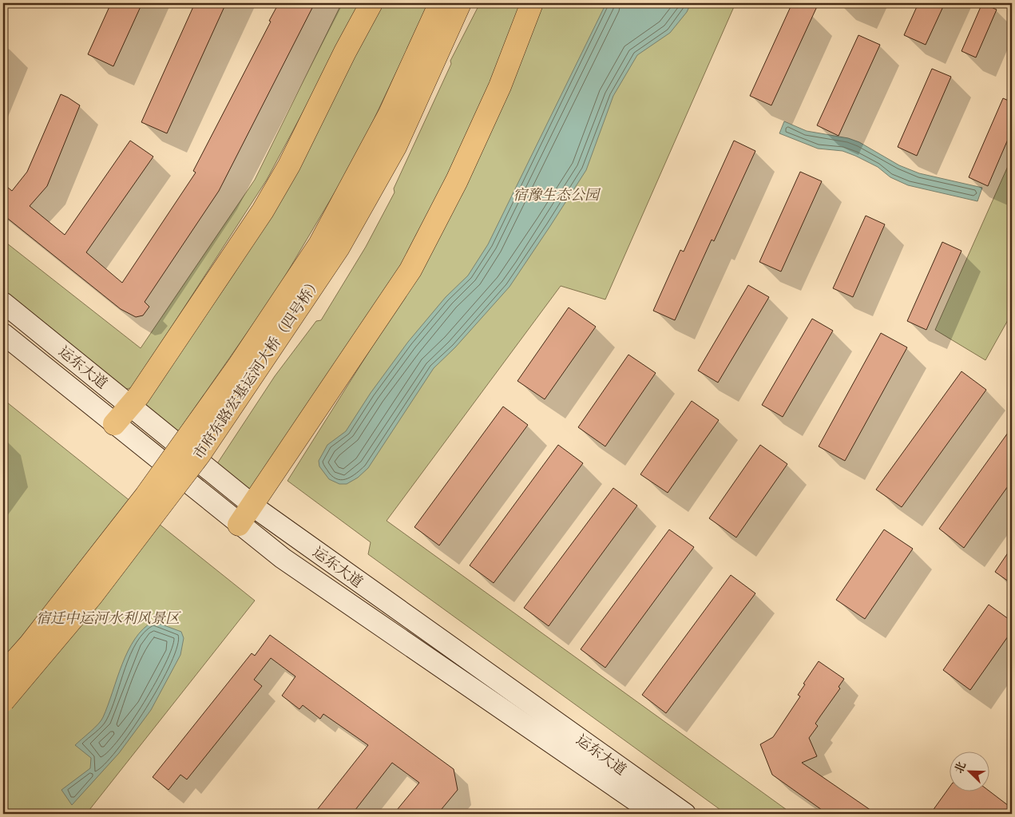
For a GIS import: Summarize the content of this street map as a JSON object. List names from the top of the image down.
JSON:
{
  "streets": {
    "main road": ["运东大道", "市府东路宏基运河大桥（四号桥）"]
  },
  "parks": ["宿豫生态公园", "宿迁中运河水利风景区"],
  "north": "top left"
}
